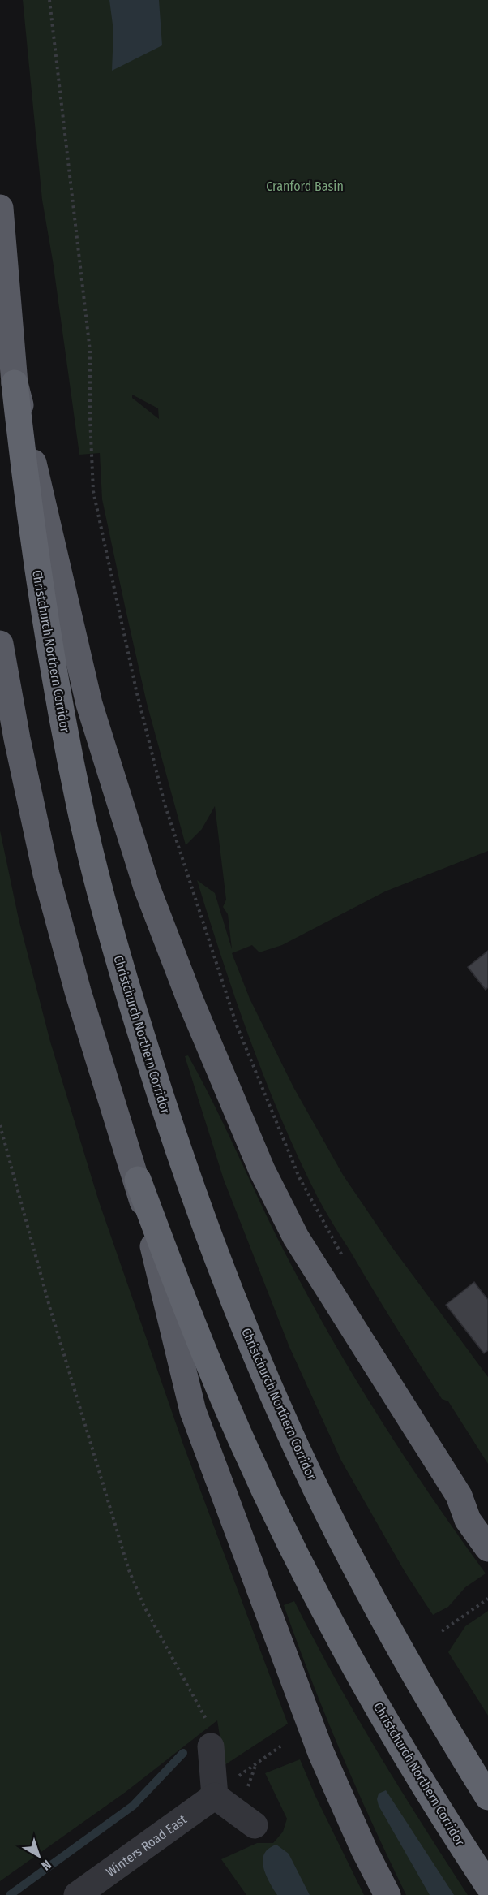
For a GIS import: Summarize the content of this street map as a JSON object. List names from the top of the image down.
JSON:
{
  "streets": {
    "highway": ["Christchurch Northern Corridor"],
    "street": ["Winters Road East"]
  },
  "parks": ["Cranford Basin"],
  "north": "bottom right"
}
